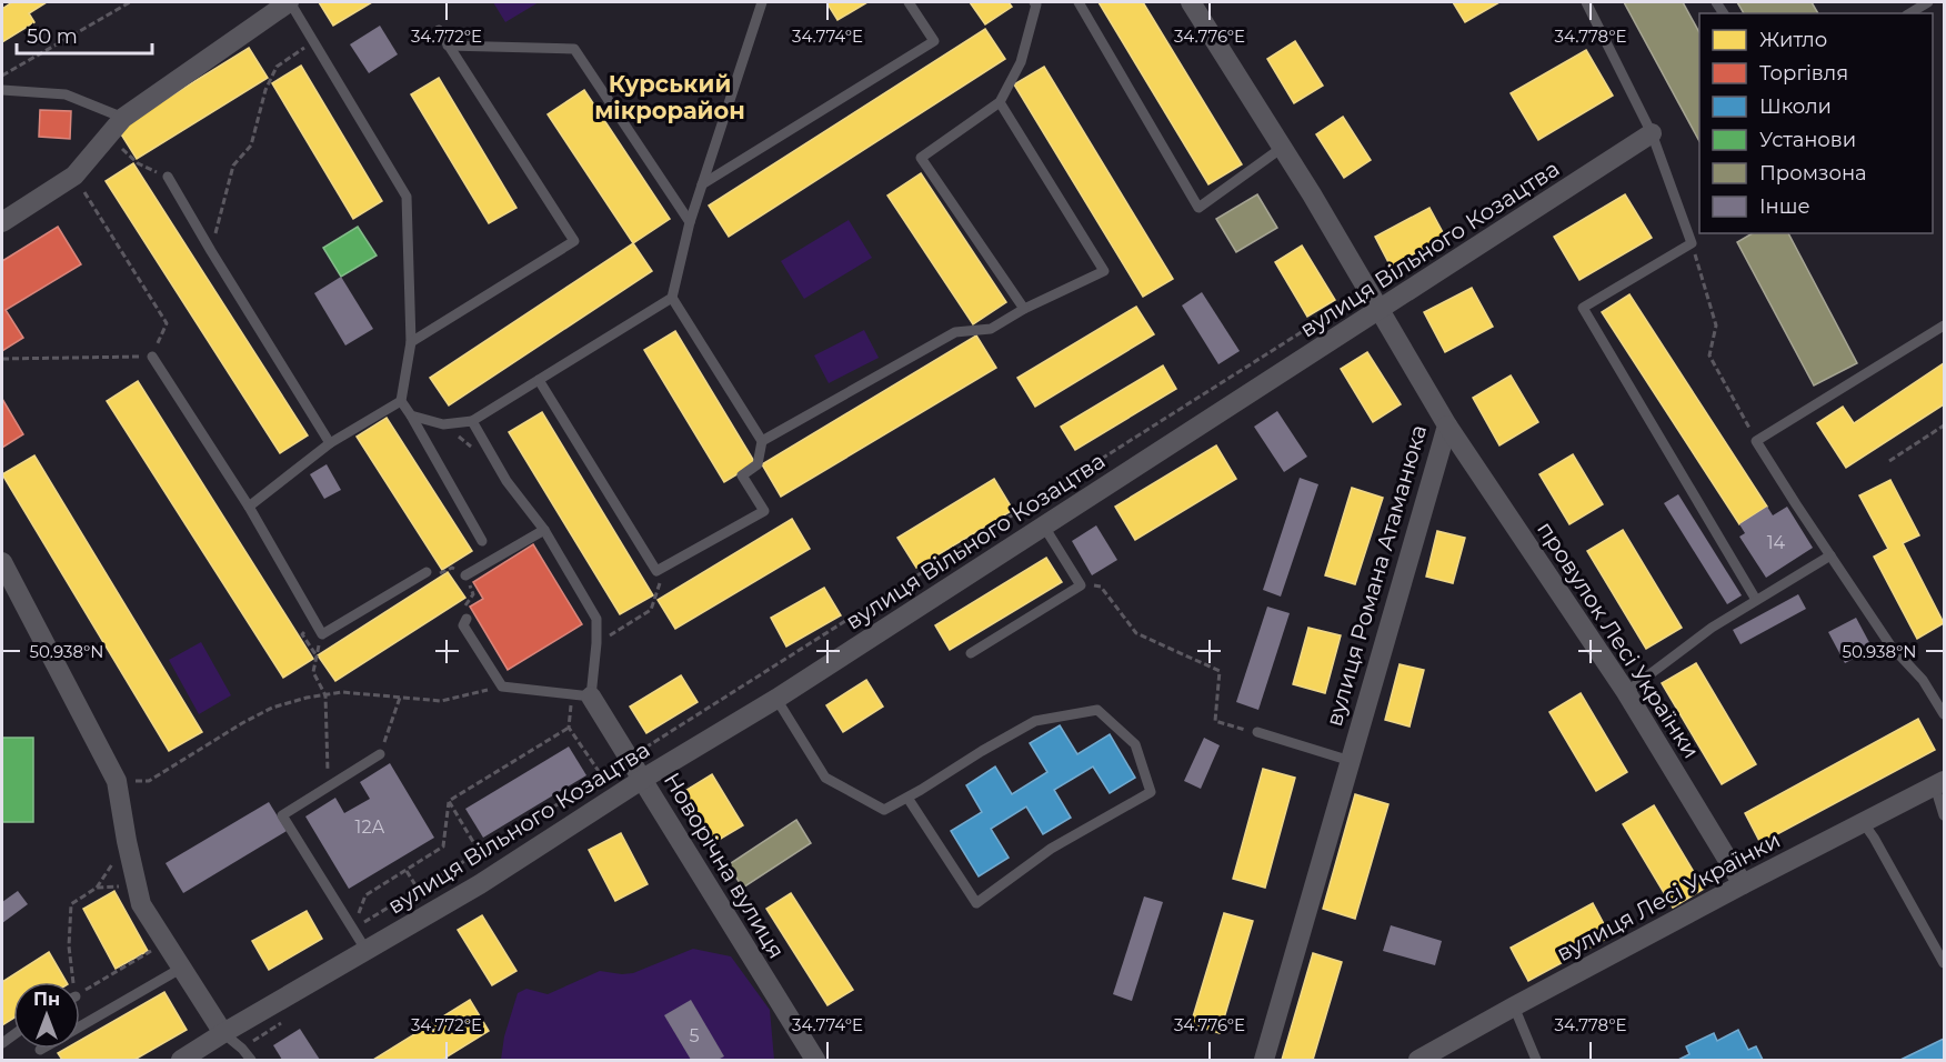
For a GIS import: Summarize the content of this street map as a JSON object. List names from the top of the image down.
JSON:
{
  "streets": {
    "street": [
      "вулиця Вільного Козацтва",
      "вулиця Романа Атаманюка",
      "провулок Лесі Українки",
      "Новорічна вулиця",
      "вулиця Лесі Українки"
    ]
  },
  "crossings": [
    ["вулиця Вільного Козацтва", "вулиця Романа Атаманюка"],
    ["вулиця Вільного Козацтва", "Новорічна вулиця"],
    ["вулиця Романа Атаманюка", "провулок Лесі Українки"],
    ["провулок Лесі Українки", "вулиця Лесі Українки"]
  ],
  "districts": ["Курський мікрорайон"],
  "house_numbers": ["14", "12А", "5"],
  "legend": [
    "Житло",
    "Торгівля",
    "Школи",
    "Установи",
    "Промзона",
    "Інше"
  ],
  "scale_bar": "50 m",
  "north": "top",
  "coordinates": [
    "34.772°E",
    "34.774°E",
    "34.776°E",
    "34.778°E",
    "50.938°N"
  ]
}
